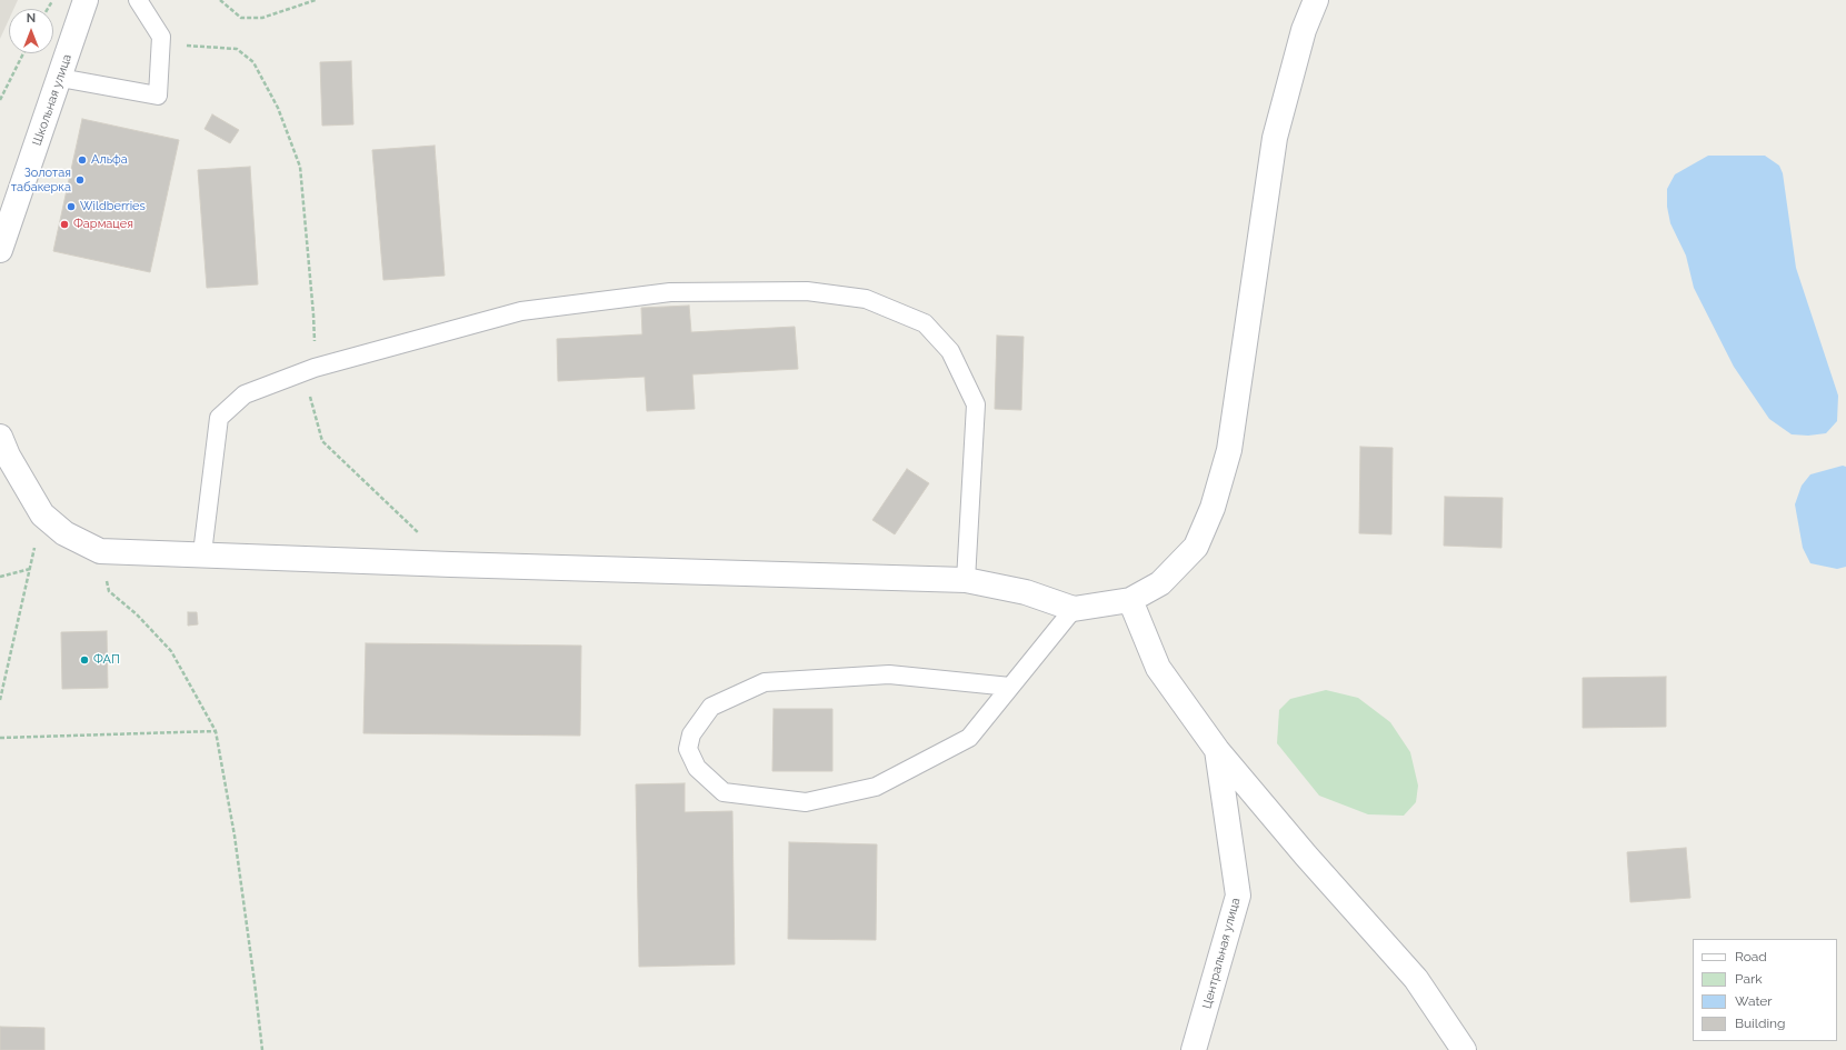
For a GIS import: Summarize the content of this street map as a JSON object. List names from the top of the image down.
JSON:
{
  "streets": {
    "street": ["Школьная улица", "Центральная улица"]
  },
  "places": [
    "Альфа",
    "Золотая табакерка",
    "Wildberries",
    "Фармацея",
    "ФАП"
  ],
  "legend": [
    "Road",
    "Park",
    "Water",
    "Building"
  ],
  "north": "top"
}
